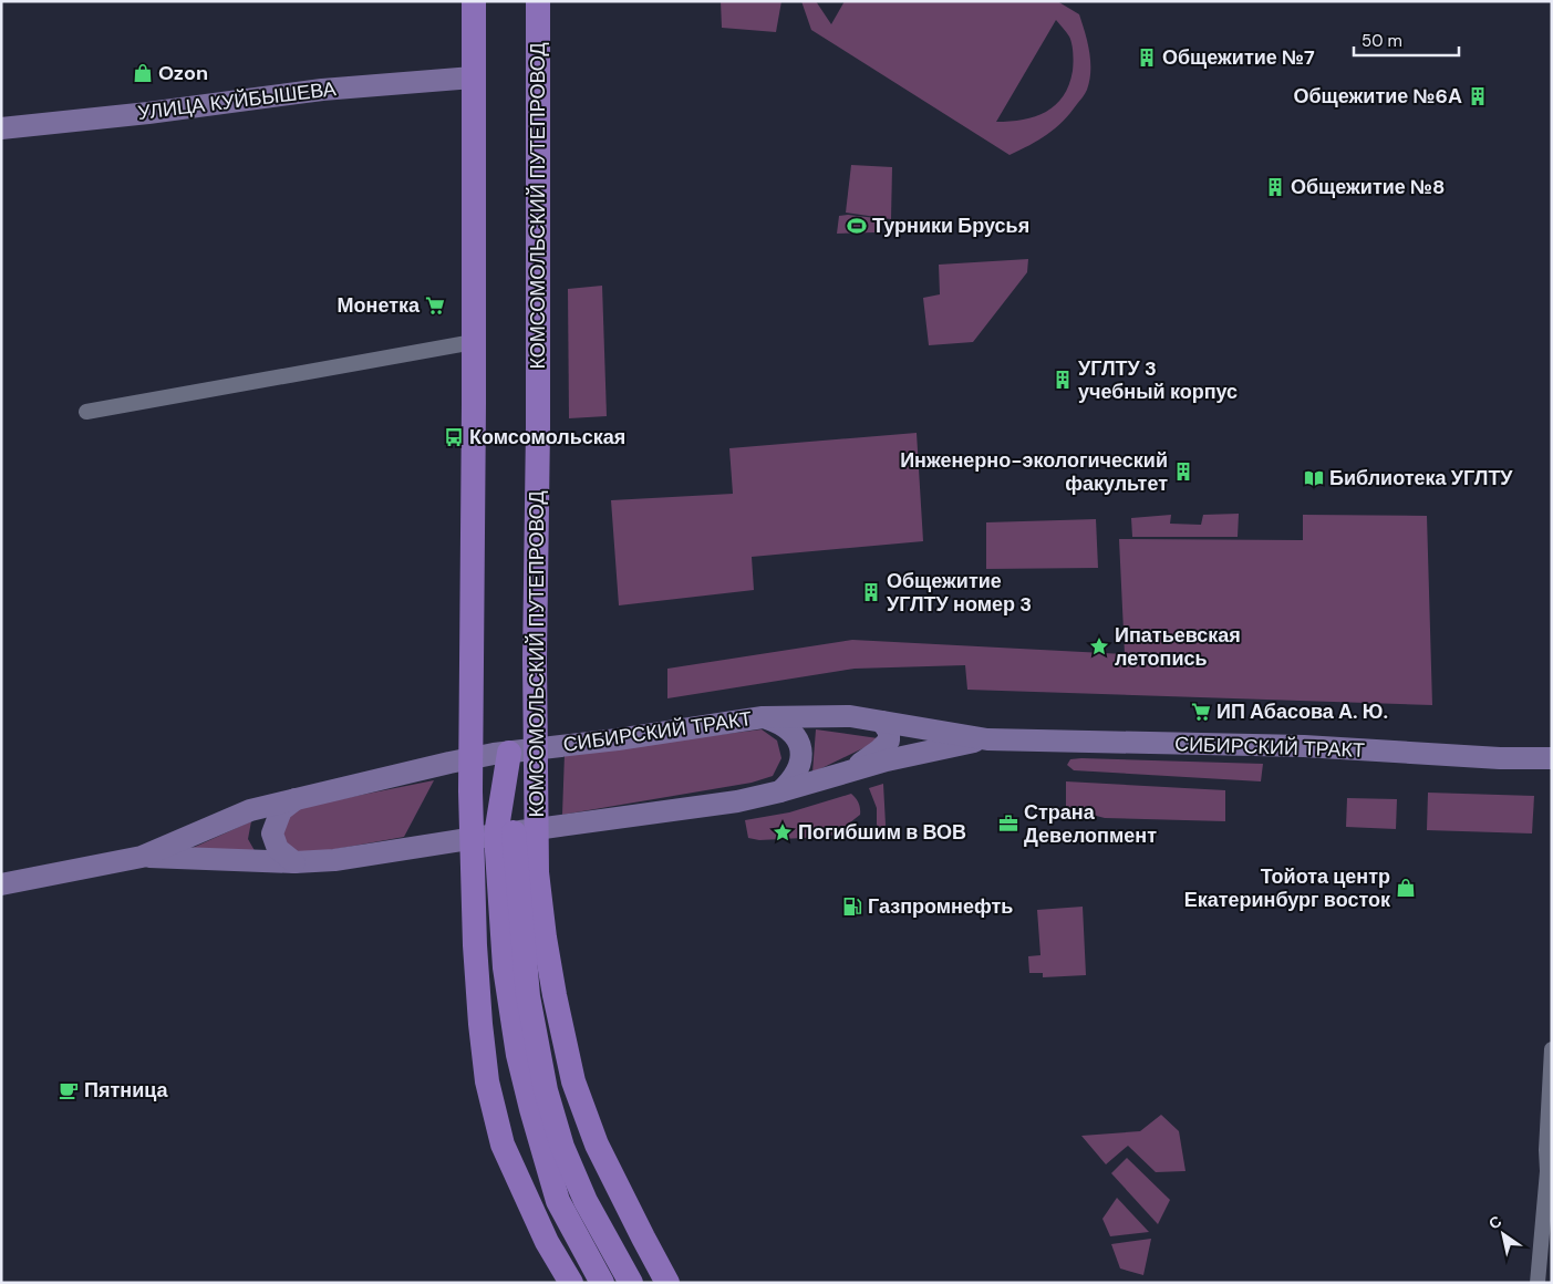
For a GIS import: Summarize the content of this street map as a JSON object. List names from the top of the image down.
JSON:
{
  "streets": {
    "main road": ["УЛИЦА КУЙБЫШЕВА", "КОМСОМОЛЬСКИЙ ПУТЕПРОВОД", "СИБИРСКИЙ ТРАКТ"]
  },
  "crossings": [
    ["КОМСОМОЛЬСКИЙ ПУТЕПРОВОД", "СИБИРСКИЙ ТРАКТ"]
  ],
  "places": {
    "building": [
      "Общежитие №7",
      "Общежитие №6А",
      "Общежитие №8",
      "УГЛТУ 3 учебный корпус",
      "Инженерно-экологический факультет",
      "Общежитие УГЛТУ номер 3"
    ],
    "shop": ["Ozon", "Тойота центр Екатеринбург восток"],
    "sports": ["Турники Брусья"],
    "supermarket": ["Монетка", "ИП Абасова А. Ю."],
    "bus stop": ["Комсомольская"],
    "library": ["Библиотека УГЛТУ"],
    "place": ["Ипатьевская летопись", "Погибшим в ВОВ"],
    "office": ["Страна Девелопмент"],
    "fuel station": ["Газпромнефть"],
    "cafe": ["Пятница"]
  },
  "scale_bar": "50 m",
  "north": "top left"
}
